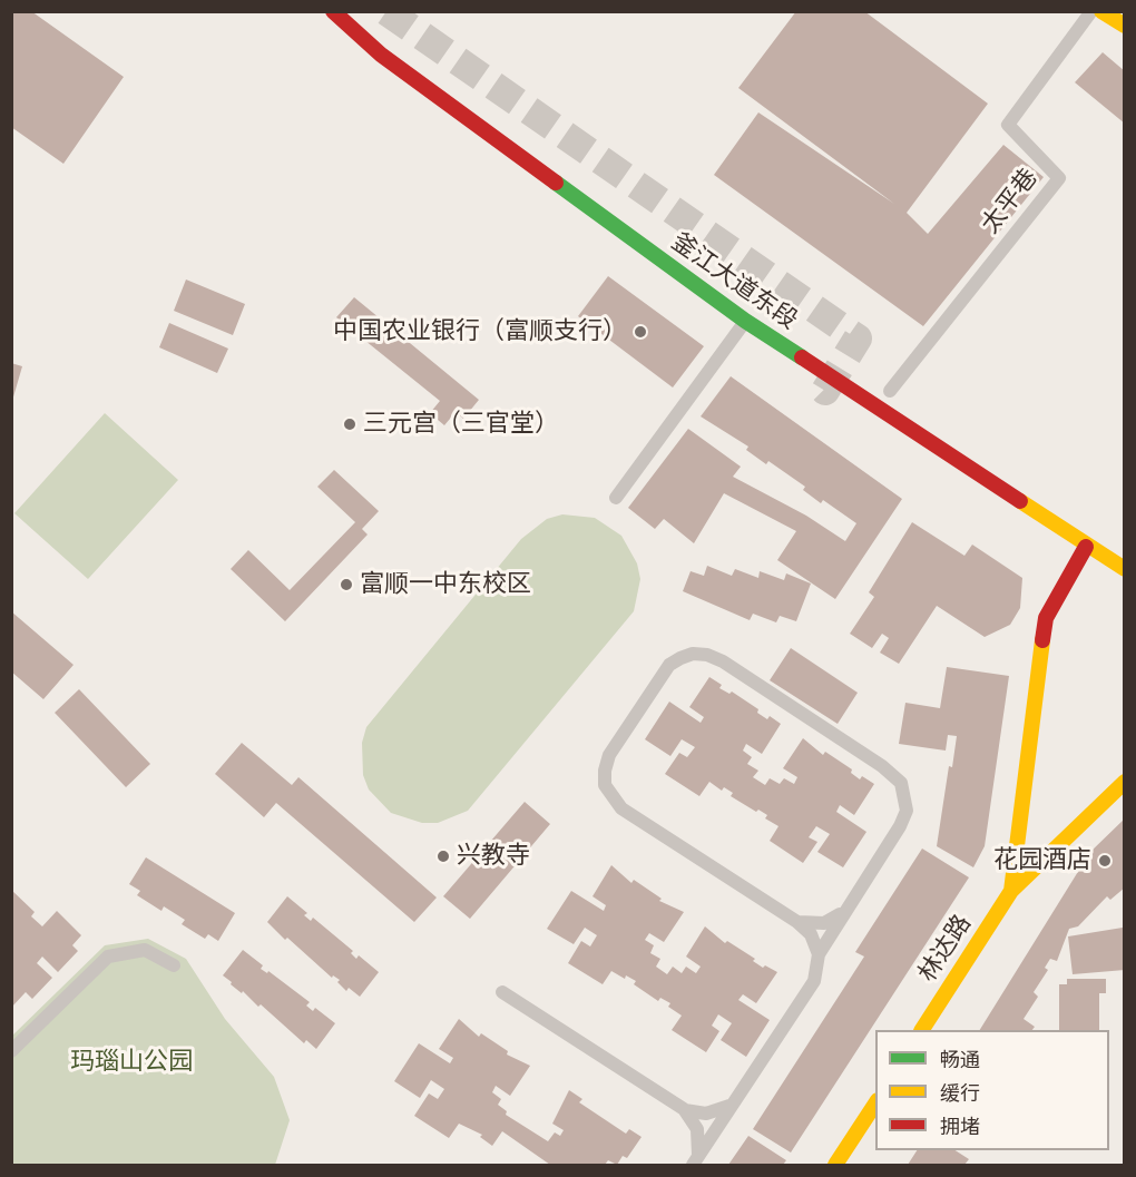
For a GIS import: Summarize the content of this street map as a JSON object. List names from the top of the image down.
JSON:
{
  "streets": {
    "main road": ["釜江大道东段", "林达路"],
    "lane": ["太平巷"]
  },
  "parks": ["玛瑙山公园"],
  "places": [
    "中国农业银行（富顺支行）",
    "三元宫（三官堂）",
    "富顺一中东校区",
    "兴教寺",
    "花园酒店"
  ],
  "legend": ["畅通", "缓行", "拥堵"]
}
